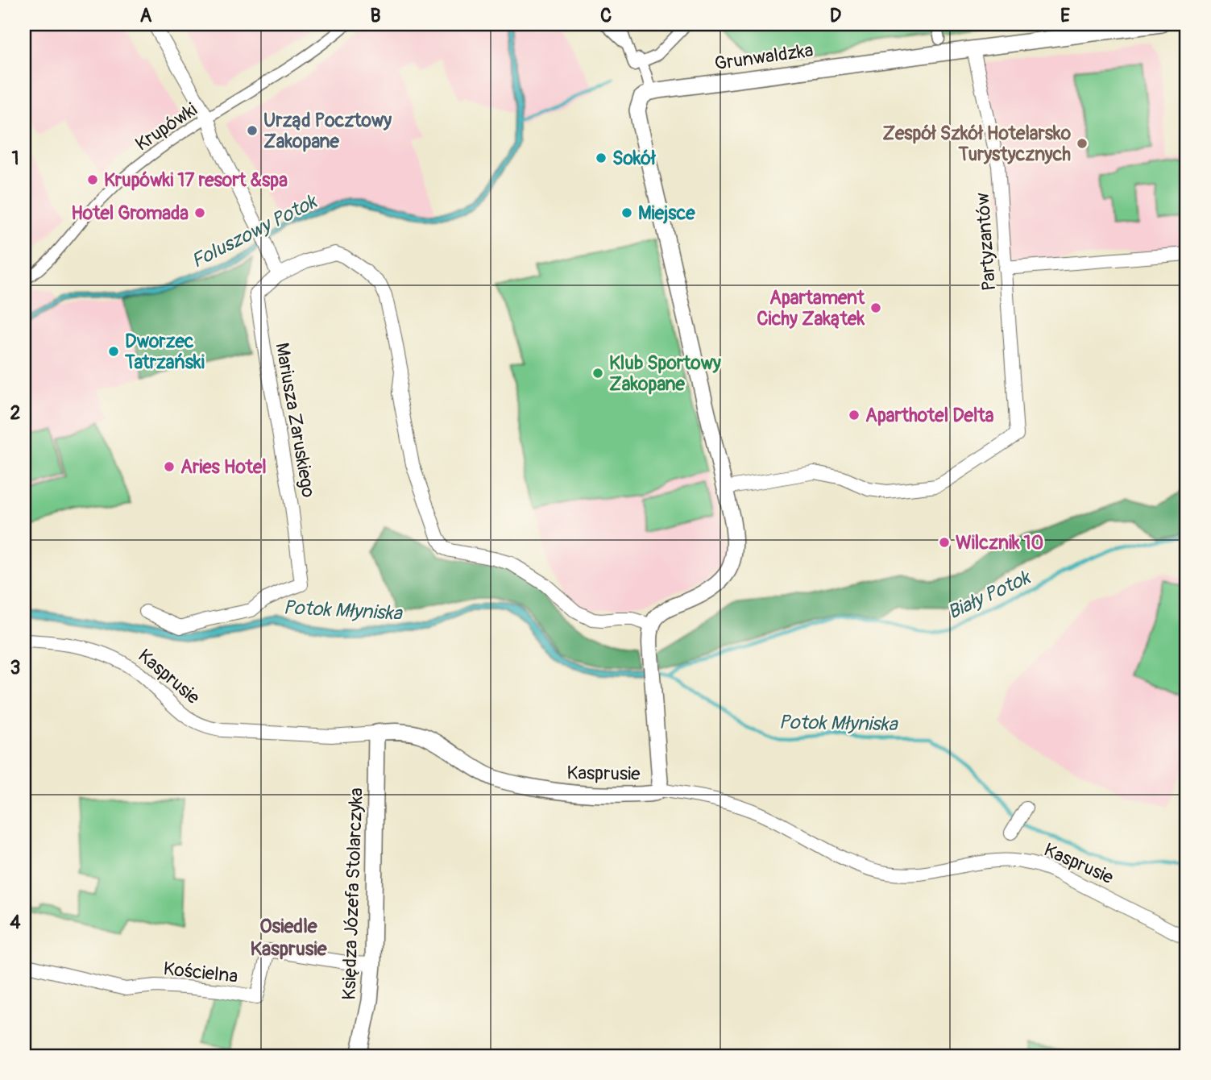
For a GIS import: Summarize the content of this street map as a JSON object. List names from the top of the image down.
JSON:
{
  "streets": {
    "street": [
      "Grunwaldzka",
      "Krupówki",
      "Partyzantów",
      "Mariusza Zaruskiego",
      "Kasprusie",
      "Księdza Józefa Stolarczyka",
      "Kościelna"
    ]
  },
  "crossings": [
    ["Grunwaldzka", "Partyzantów"],
    ["Kasprusie", "Księdza Józefa Stolarczyka"],
    ["Księdza Józefa Stolarczyka", "Kościelna"]
  ],
  "districts": ["Osiedle Kasprusie"],
  "water": ["Foluszowy Potok", "Biały Potok", "Potok Młyniska"],
  "places": [
    "Urząd Pocztowy Zakopane",
    "Zespół Szkół Hotelarsko Turystycznych",
    "Sokół",
    "Krupówki 17 resort &spa",
    "Hotel Gromada",
    "Miejsce",
    "Apartament Cichy Zakątek",
    "Dworzec Tatrzański",
    "Klub Sportowy Zakopane",
    "Aparthotel Delta",
    "Aries Hotel",
    "Wilcznik 10"
  ],
  "grid": {
    "columns": [
      "A",
      "B",
      "C",
      "D",
      "E"
    ],
    "rows": [
      "1",
      "2",
      "3",
      "4"
    ]
  }
}
